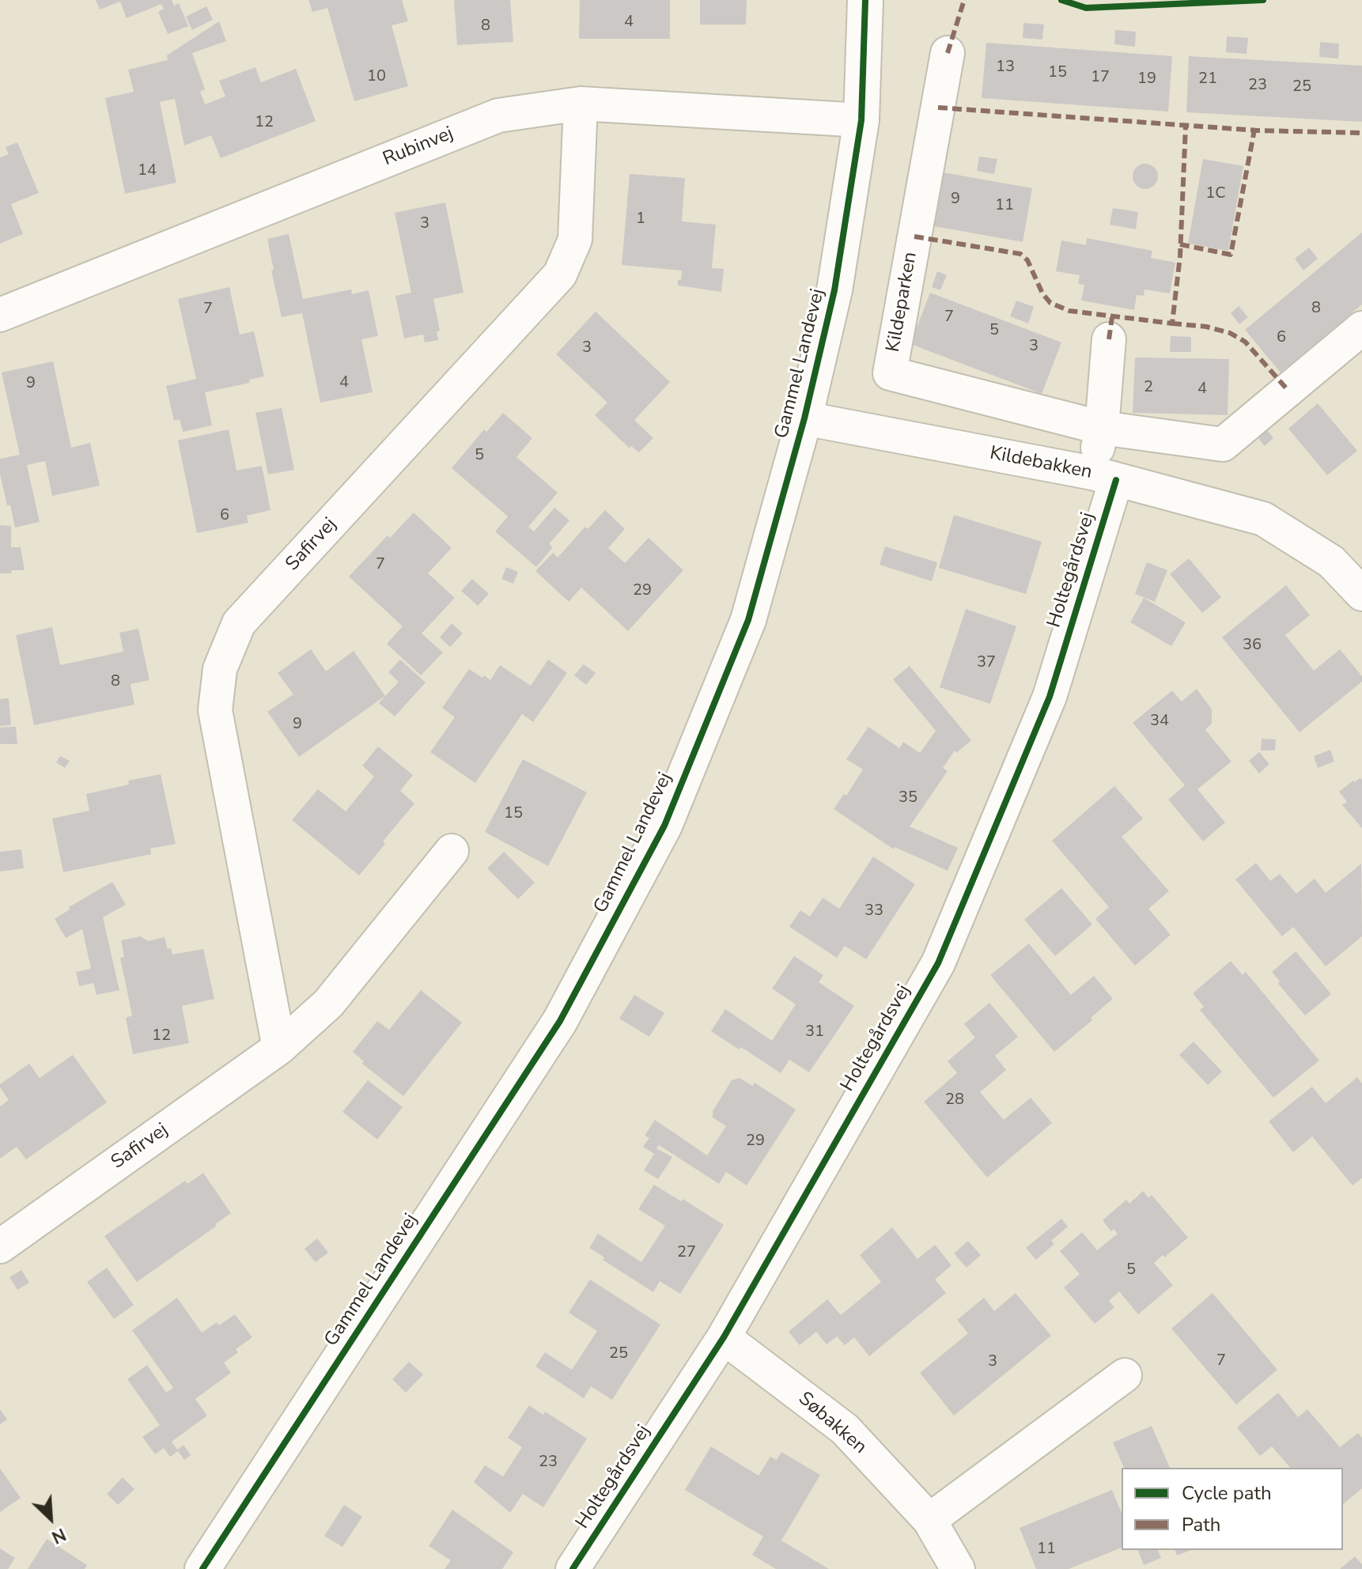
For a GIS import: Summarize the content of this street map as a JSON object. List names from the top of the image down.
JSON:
{
  "streets": {
    "street": [
      "Rubinvej",
      "Kildeparken",
      "Gammel Landevej",
      "Kildebakken",
      "Safirvej",
      "Holtegårdsvej",
      "Søbakken"
    ]
  },
  "crossings": [
    ["Rubinvej", "Gammel Landevej"],
    ["Rubinvej", "Safirvej"],
    ["Gammel Landevej", "Kildebakken"],
    ["Kildebakken", "Holtegårdsvej"],
    ["Holtegårdsvej", "Søbakken"]
  ],
  "house_numbers": [
    "4",
    "8",
    "13",
    "15",
    "10",
    "17",
    "19",
    "21",
    "23",
    "25",
    "12",
    "14",
    "1C",
    "9",
    "11",
    "1",
    "3",
    "8",
    "7",
    "7",
    "5",
    "6",
    "3",
    "3",
    "4",
    "9",
    "2",
    "4",
    "5",
    "6",
    "7",
    "29",
    "36",
    "37",
    "8",
    "34",
    "9",
    "35",
    "15",
    "33",
    "31",
    "12",
    "28",
    "29",
    "27",
    "5",
    "25",
    "7",
    "3",
    "23",
    "11"
  ],
  "legend": ["Cycle path", "Path"],
  "north": "bottom right"
}
